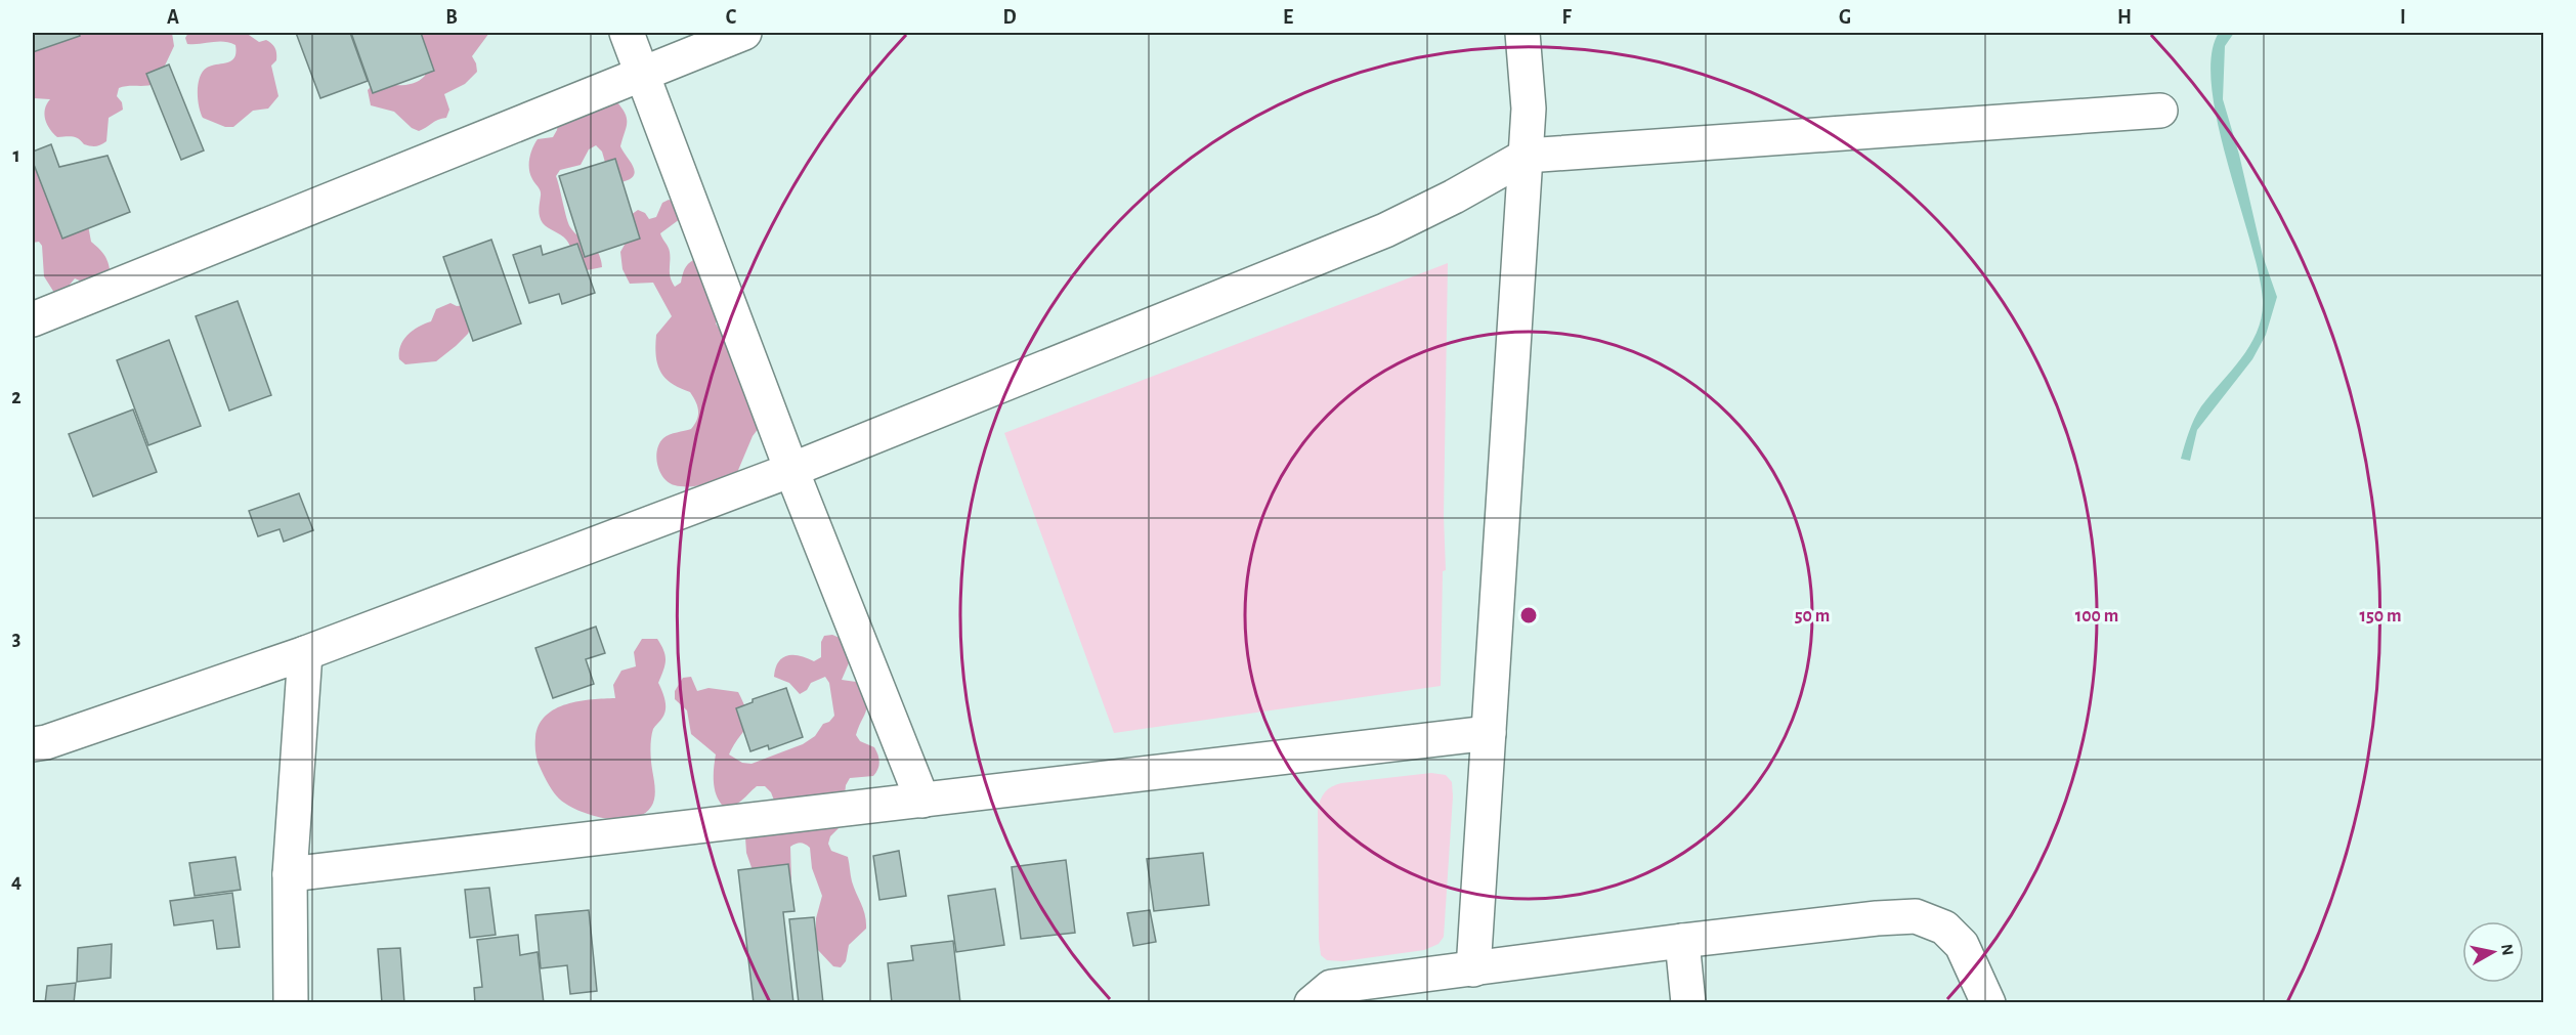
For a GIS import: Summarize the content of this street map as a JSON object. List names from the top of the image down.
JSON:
{
  "north": "right",
  "grid": {
    "columns": [
      "A",
      "B",
      "C",
      "D",
      "E",
      "F",
      "G",
      "H",
      "I"
    ],
    "rows": [
      "1",
      "2",
      "3",
      "4"
    ]
  },
  "rings": ["50 m", "100 m", "150 m"]
}
